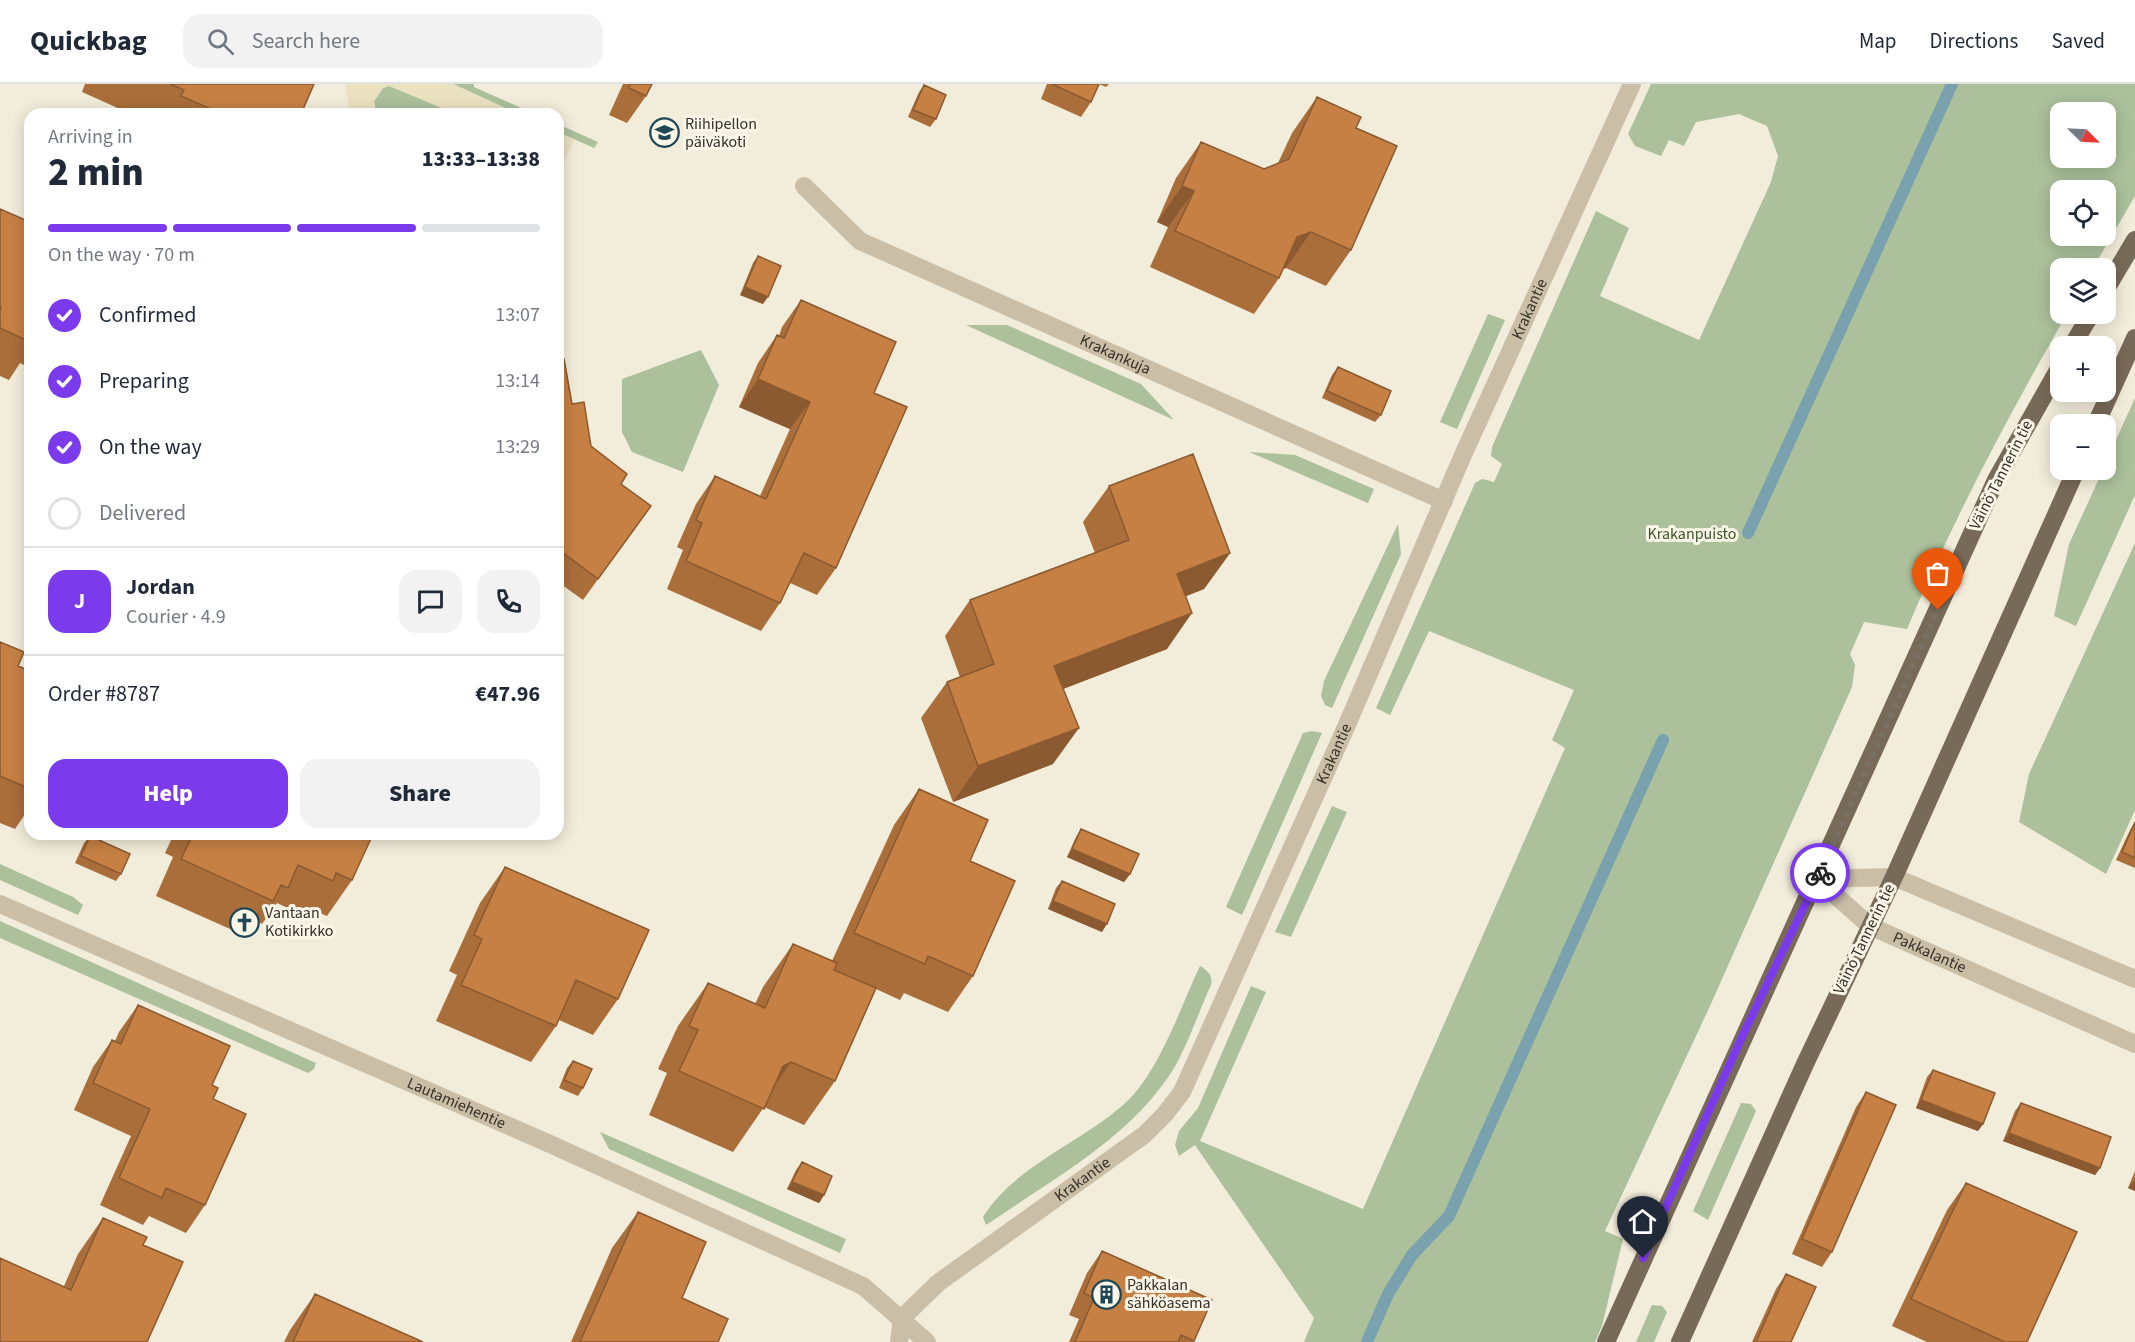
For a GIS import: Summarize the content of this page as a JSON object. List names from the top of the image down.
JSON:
{
  "streets": {
    "main road": ["Väinö Tannerin tie"],
    "street": [
      "Krakantie",
      "Krakankuja",
      "Pakkalantie",
      "Lautamiehentie"
    ]
  },
  "crossings": [
    ["Krakantie", "Krakankuja"],
    ["Krakantie", "Lautamiehentie"],
    ["Väinö Tannerin tie", "Pakkalantie"]
  ],
  "parks": ["Krakanpuisto"],
  "places": {
    "school or university": ["Riihipellon päiväkoti"],
    "church": ["Vantaan Kotikirkko"],
    "building": ["Pakkalan sähköasema"]
  },
  "north": "bottom right",
  "page": {
    "header": "Quickbag",
    "search": "Search here",
    "nav": ["Map", "Directions", "Saved"],
    "map_buttons": ["+", "−"],
    "heading": ["2 min", "Arriving in", "13:33–13:38"],
    "panel": [
      "Jordan",
      "Courier · 4.9",
      "Order #8787",
      "€47.96"
    ],
    "bar": "On the way · 70 m",
    "list": [
      ["Confirmed", "13:07"],
      ["Preparing", "13:14"],
      ["On the way", "13:29"],
      "Delivered"
    ],
    "round": "J",
    "buttons": ["Help", "Share"]
  }
}
